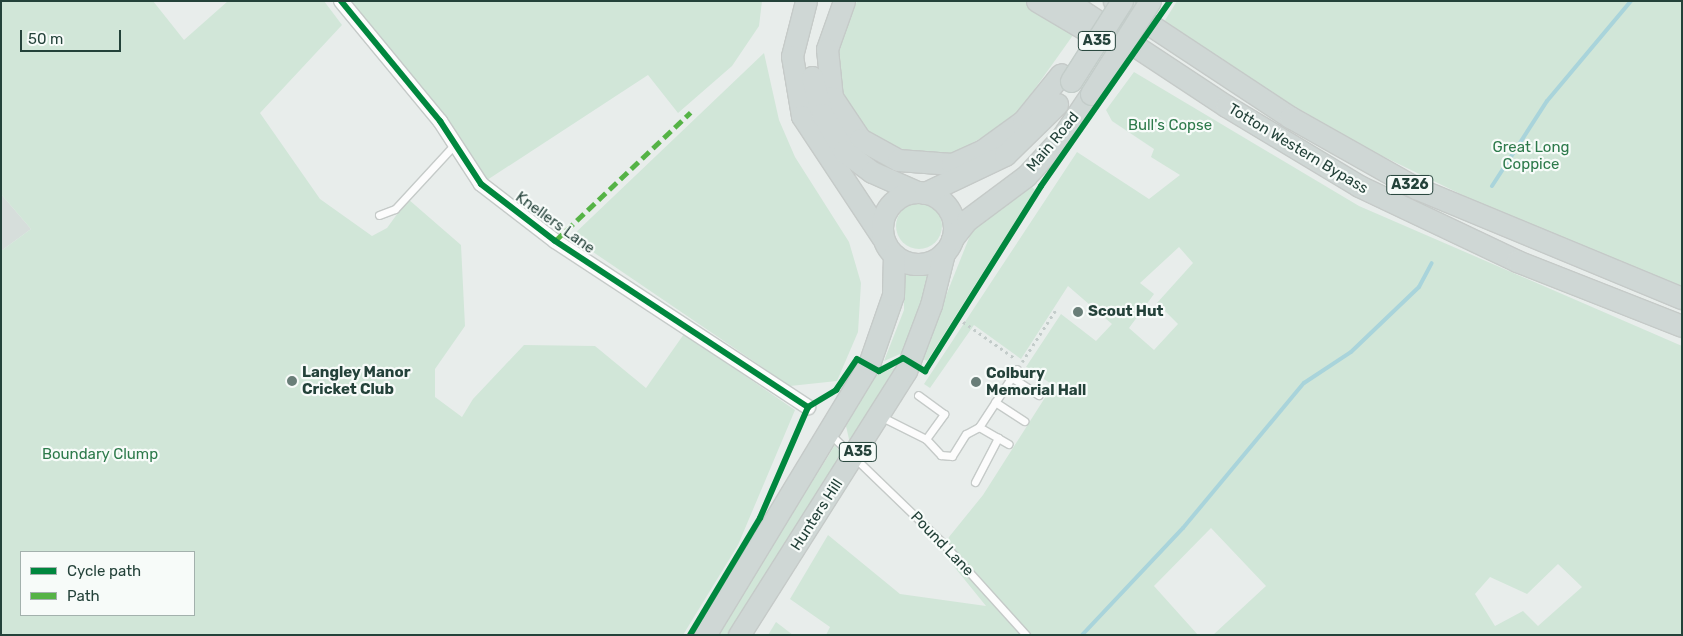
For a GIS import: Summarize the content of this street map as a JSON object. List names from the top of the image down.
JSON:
{
  "streets": {
    "main road": [
      "A35",
      "Main Road",
      "Totton Western Bypass",
      "A326",
      "Hunters Hill"
    ],
    "street": ["Knellers Lane"],
    "lane": ["Pound Lane"]
  },
  "crossings": [
    ["Main Road", "Hunters Hill"],
    ["Hunters Hill", "Pound Lane"]
  ],
  "parks": ["Bull's Copse", "Great Long Coppice", "Boundary Clump"],
  "places": ["Scout Hut", "Langley Manor Cricket Club", "Colbury Memorial Hall"],
  "legend": ["Cycle path", "Path"],
  "scale_bar": "50 m"
}
